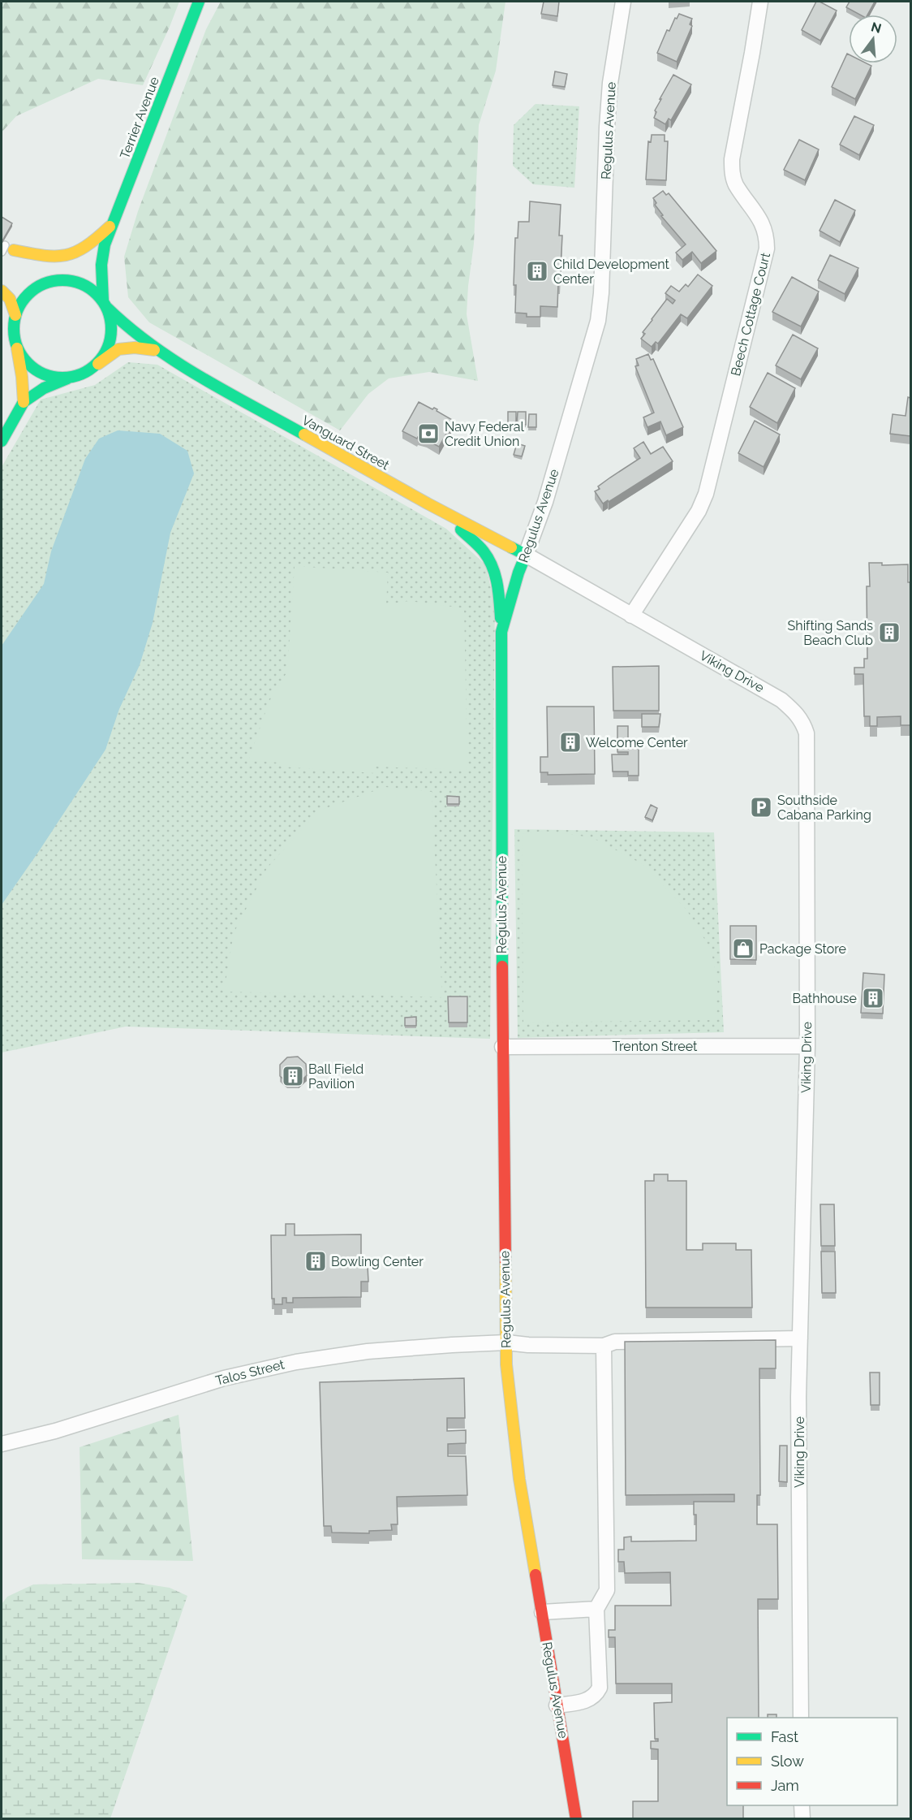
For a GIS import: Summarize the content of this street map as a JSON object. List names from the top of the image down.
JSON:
{
  "streets": {
    "street": [
      "Terrier Avenue",
      "Regulus Avenue",
      "Beech Cottage Court",
      "Vanguard Street",
      "Viking Drive",
      "Trenton Street",
      "Talos Street"
    ]
  },
  "crossings": [
    ["Terrier Avenue", "Vanguard Street"],
    ["Regulus Avenue", "Vanguard Street"],
    ["Regulus Avenue", "Viking Drive"],
    ["Regulus Avenue", "Trenton Street"],
    ["Regulus Avenue", "Talos Street"],
    ["Beech Cottage Court", "Viking Drive"],
    ["Vanguard Street", "Viking Drive"],
    ["Viking Drive", "Trenton Street"],
    ["Viking Drive", "Talos Street"]
  ],
  "places": {
    "building": [
      "Child Development Center",
      "Shifting Sands Beach Club",
      "Welcome Center",
      "Bathhouse",
      "Ball Field Pavilion",
      "Bowling Center"
    ],
    "bank": ["Navy Federal Credit Union"],
    "parking": ["Southside Cabana Parking"],
    "shop": ["Package Store"]
  },
  "legend": ["Fast", "Slow", "Jam"],
  "north": "top"
}
